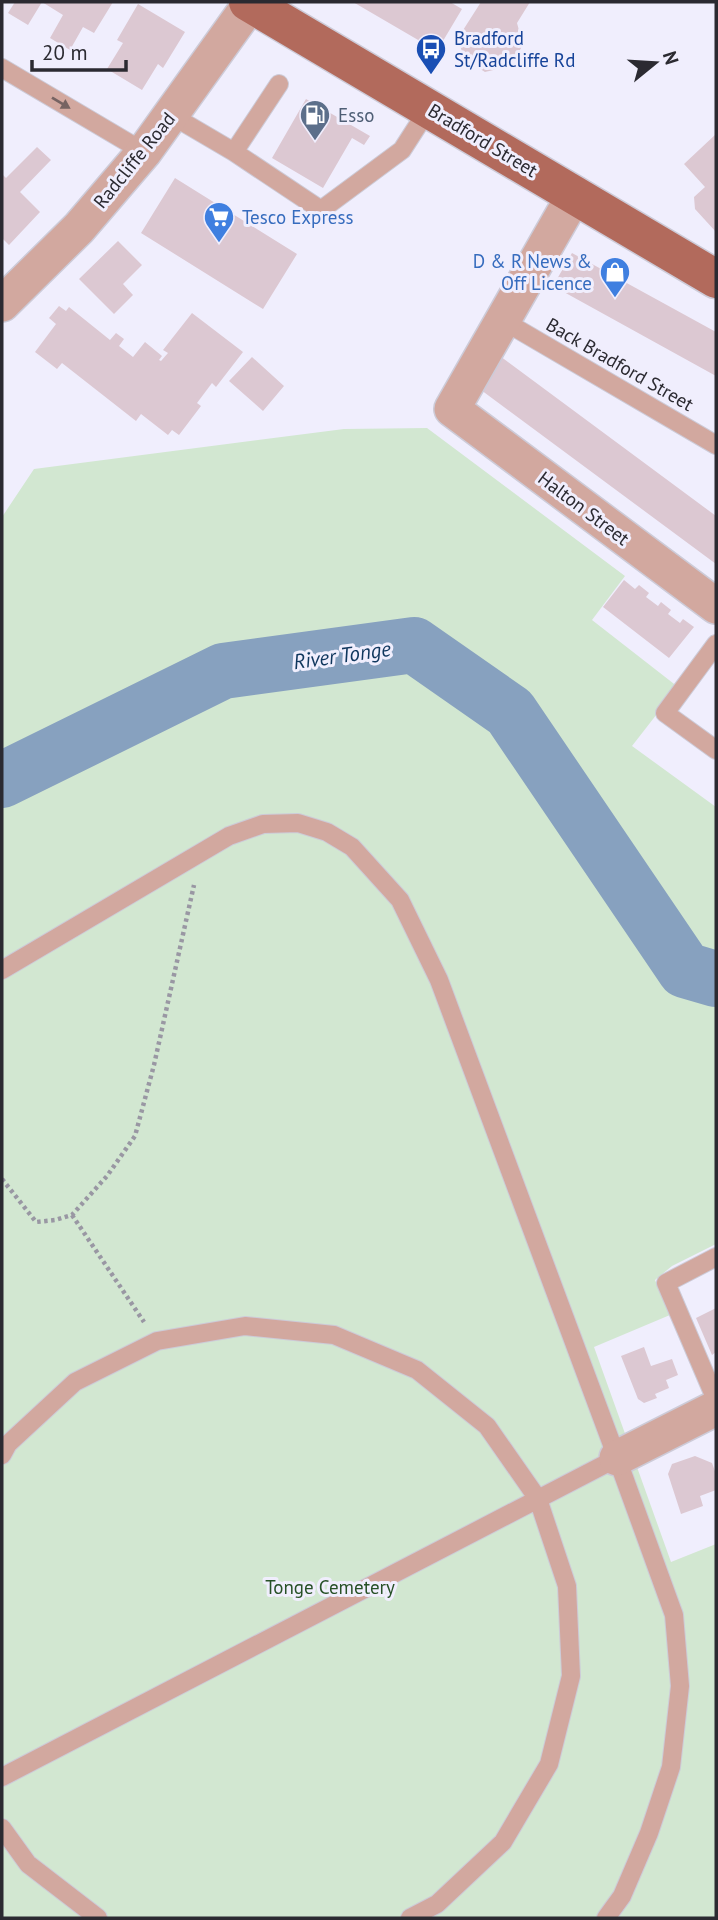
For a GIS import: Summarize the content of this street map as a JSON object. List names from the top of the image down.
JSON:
{
  "streets": {
    "main road": ["Bradford Street"],
    "street": ["Radcliffe Road", "Halton Street"],
    "lane": ["Back Bradford Street"]
  },
  "crossings": [
    ["Bradford Street", "Radcliffe Road"],
    ["Back Bradford Street", "Halton Street"]
  ],
  "water": ["River Tonge"],
  "parks": ["Tonge Cemetery"],
  "places": {
    "bus stop": ["Bradford St/Radcliffe Rd"],
    "fuel station": ["Esso"],
    "supermarket": ["Tesco Express"],
    "shop": ["D & R News & Off Licence"]
  },
  "scale_bar": "20 m",
  "north": "right"
}
